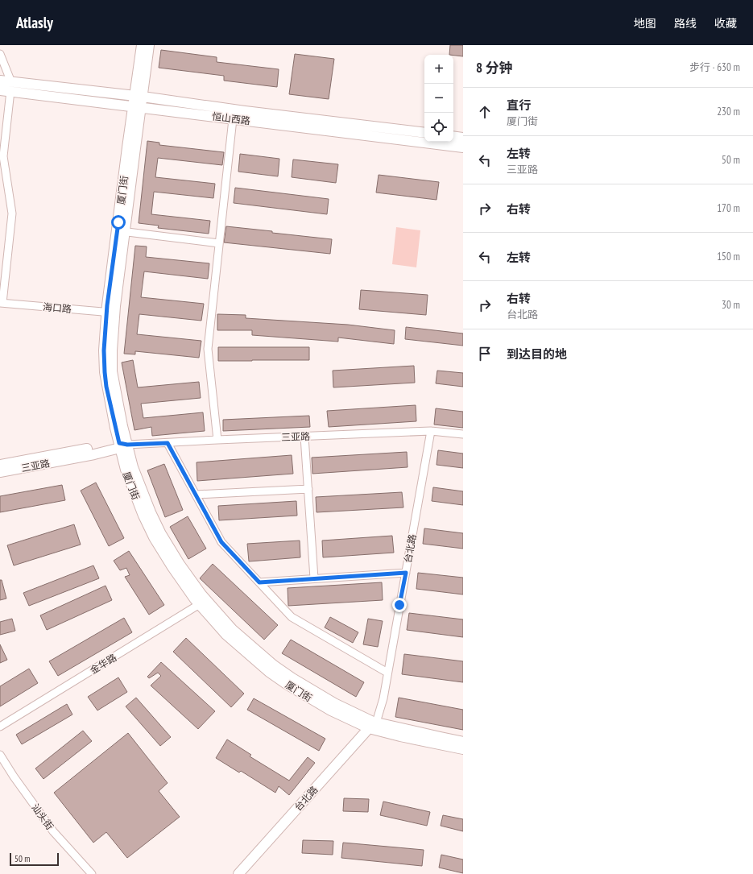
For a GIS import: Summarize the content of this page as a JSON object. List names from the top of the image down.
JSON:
{
  "streets": {
    "main road": [
      "恒山西路",
      "厦门街",
      "三亚路",
      "台北路"
    ],
    "street": ["海口路", "金华路", "汕头街"]
  },
  "crossings": [
    ["恒山西路", "厦门街"],
    ["厦门街", "海口路"],
    ["厦门街", "三亚路"],
    ["厦门街", "台北路"],
    ["厦门街", "金华路"],
    ["三亚路", "台北路"]
  ],
  "scale_bar": "50 m",
  "page": {
    "header": "Atlasly",
    "nav": ["地图", "路线", "收藏"],
    "heading": ["8 分钟", "步行 · 630 m"],
    "map_buttons": ["+", "−"],
    "list": [
      ["直行", "厦门街", "230 m"],
      ["左转", "三亚路", "50 m"],
      ["右转", "170 m"],
      ["左转", "150 m"],
      ["右转", "台北路", "30 m"],
      "到达目的地"
    ],
    "scale": "50 m"
  }
}
